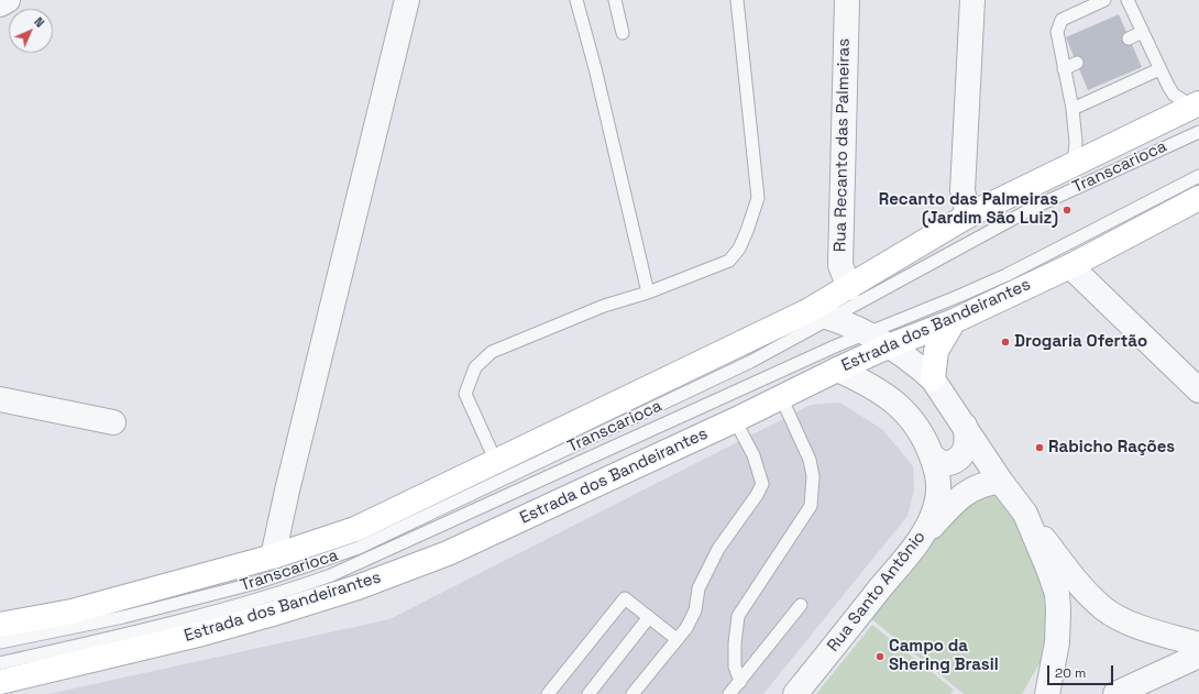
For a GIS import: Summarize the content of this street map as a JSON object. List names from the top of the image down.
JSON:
{
  "streets": {
    "main road": ["Estrada dos Bandeirantes"],
    "street": ["Rua Recanto das Palmeiras", "Rua Santo Antônio"],
    "lane": ["Transcarioca"]
  },
  "crossings": [
    ["Estrada dos Bandeirantes", "Rua Santo Antônio"]
  ],
  "places": [
    "Recanto das Palmeiras (Jardim São Luiz)",
    "Drogaria Ofertão",
    "Rabicho Rações",
    "Campo da Shering Brasil"
  ],
  "scale_bar": "20 m",
  "north": "top right"
}
